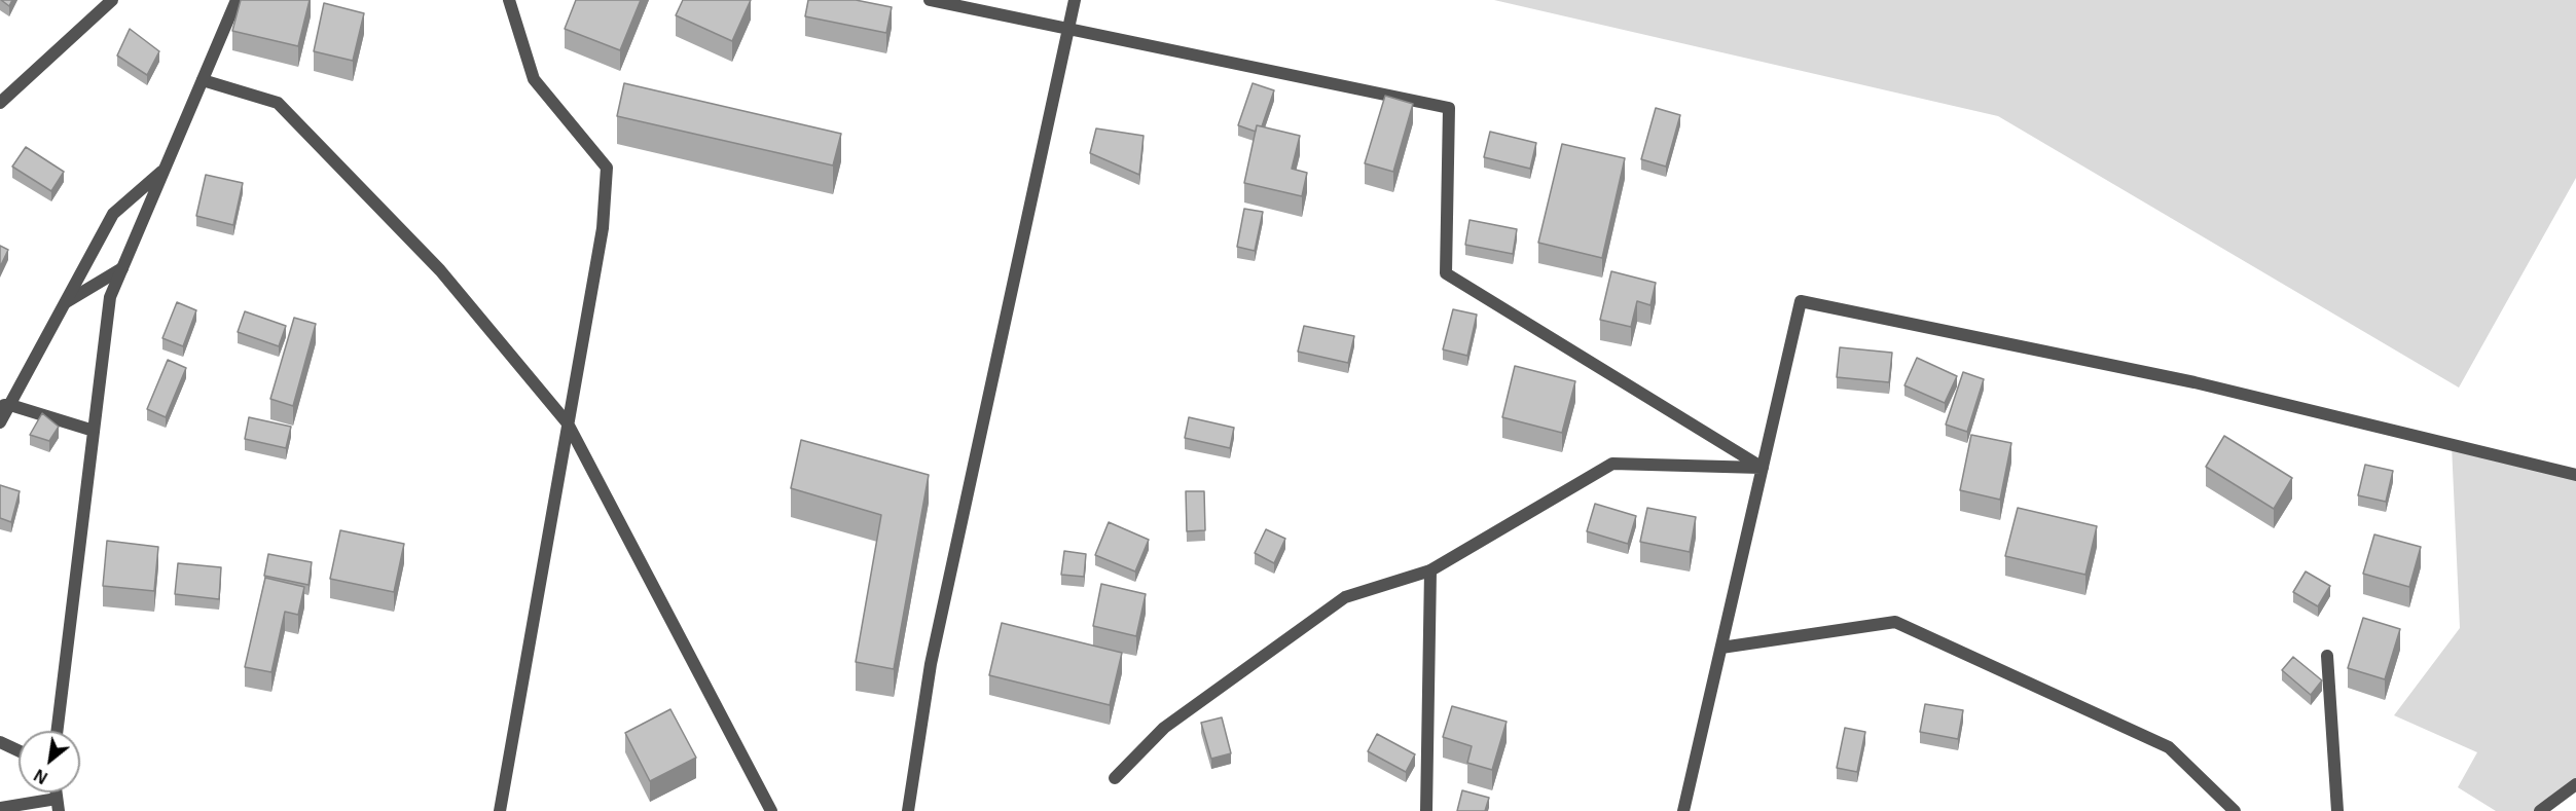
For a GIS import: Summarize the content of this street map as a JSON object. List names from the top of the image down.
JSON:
{
  "north": "bottom left"
}
